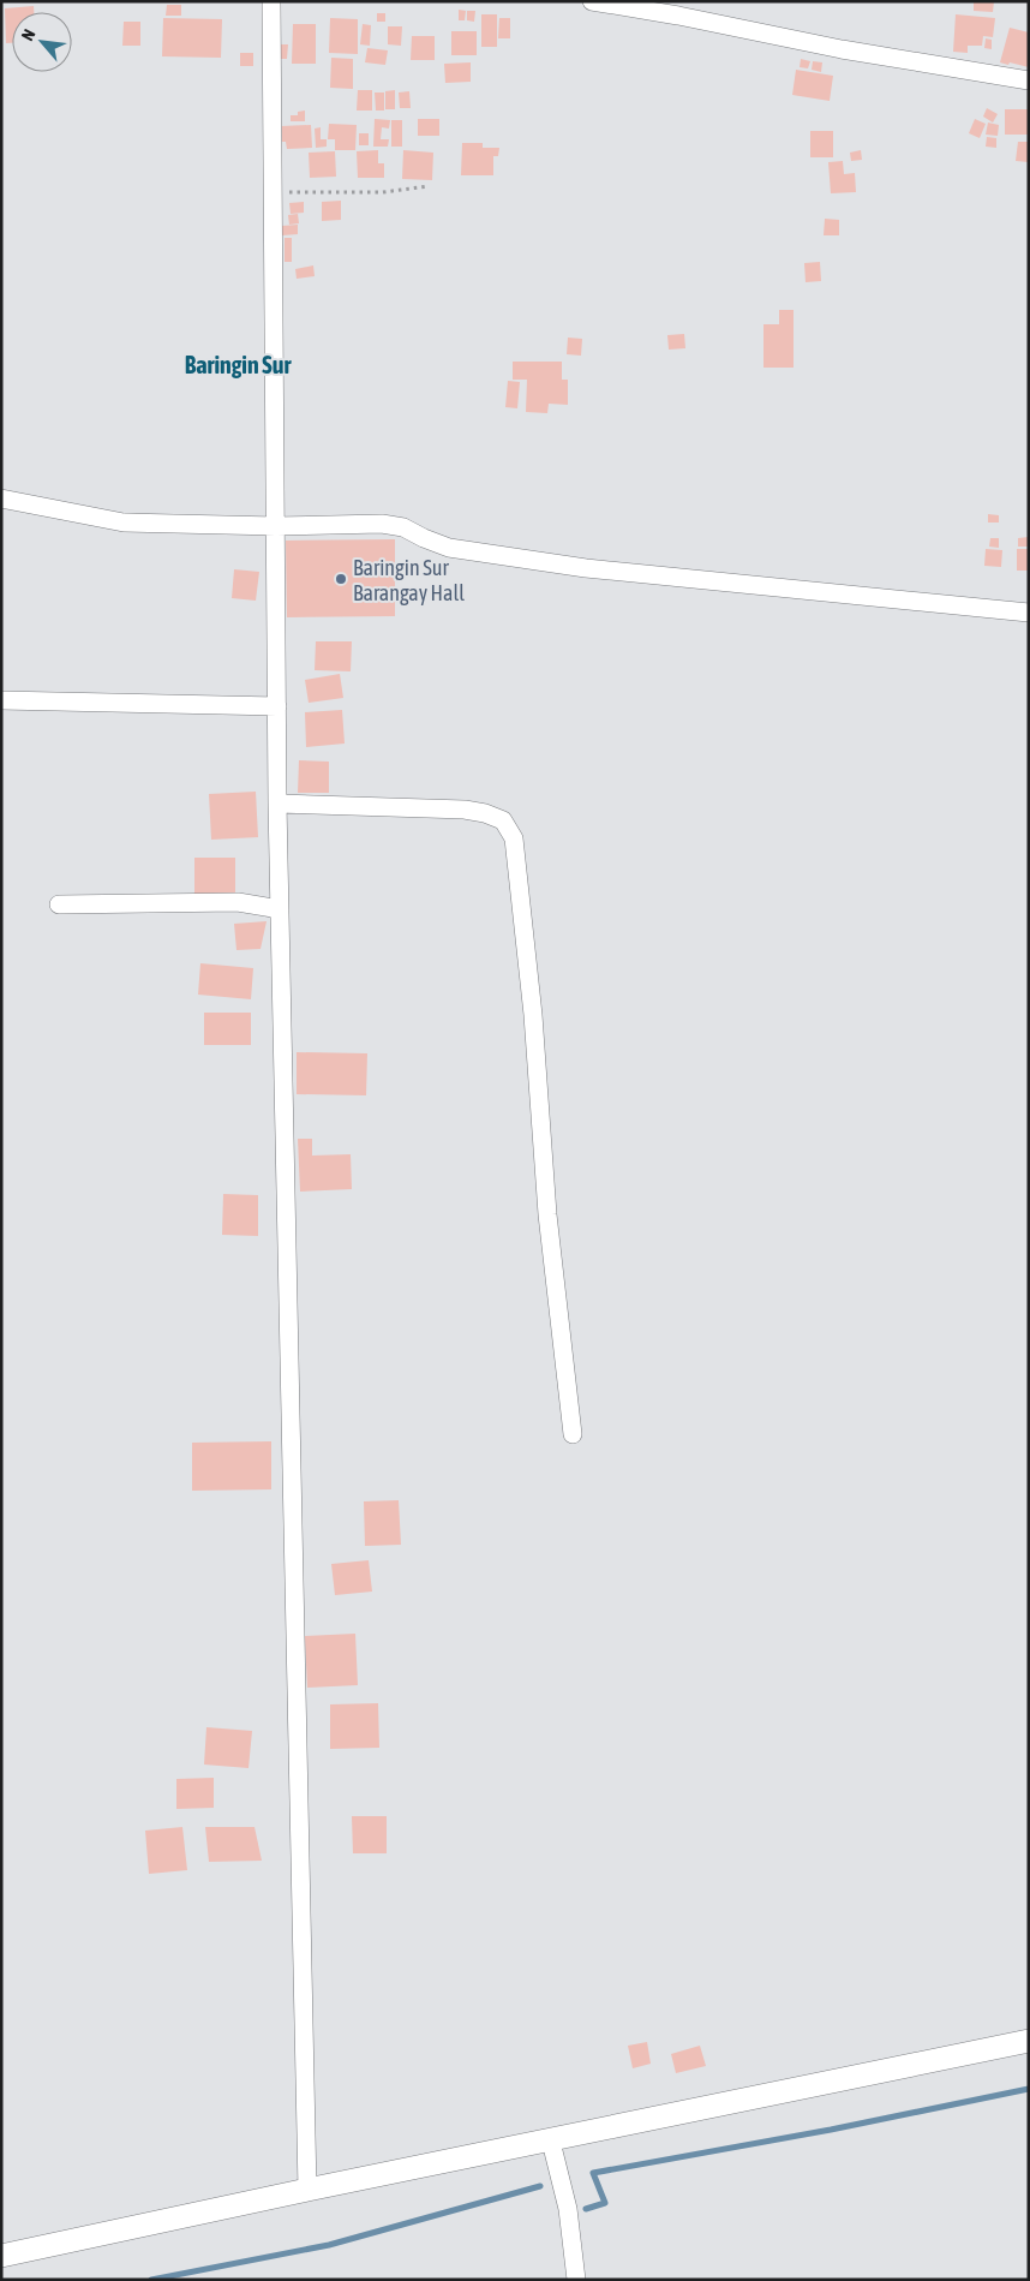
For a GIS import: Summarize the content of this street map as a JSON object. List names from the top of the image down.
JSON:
{
  "districts": ["Baringin Sur"],
  "places": ["Baringin Sur Barangay Hall"],
  "north": "top left"
}
